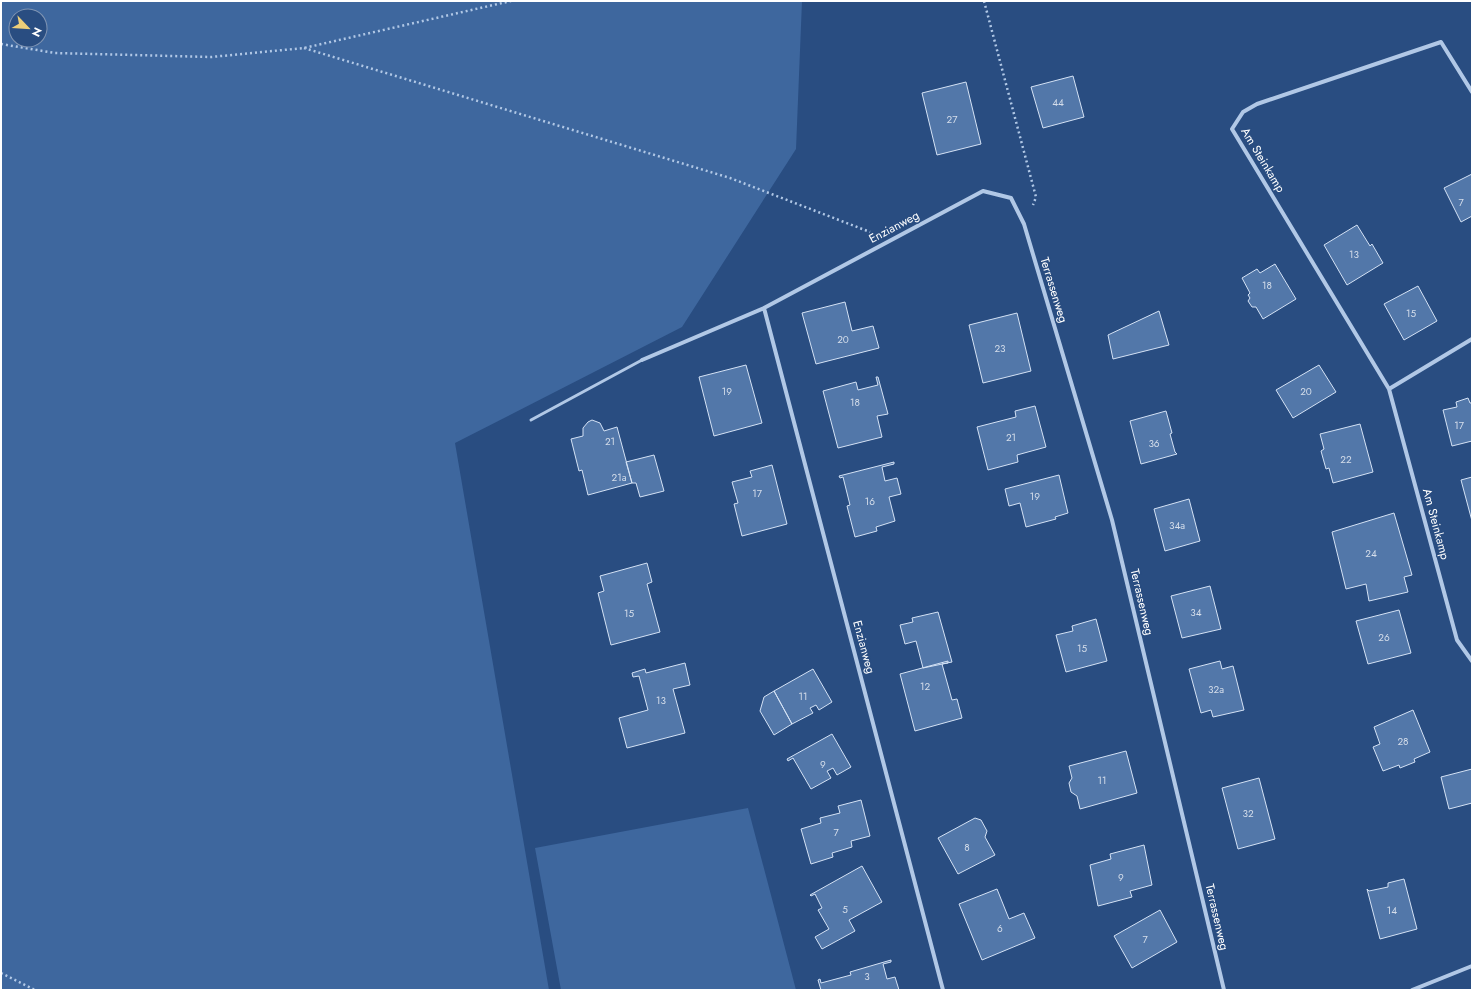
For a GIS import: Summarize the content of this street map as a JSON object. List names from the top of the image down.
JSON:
{
  "streets": {
    "street": ["Am Steinkamp", "Enzianweg", "Terrassenweg"]
  },
  "crossings": [
    ["Enzianweg", "Terrassenweg"]
  ],
  "house_numbers": [
    "44",
    "27",
    "7",
    "13",
    "18",
    "15",
    "20",
    "23",
    "19",
    "20",
    "18",
    "17",
    "21",
    "21",
    "36",
    "22",
    "21a",
    "17",
    "19",
    "16",
    "34a",
    "24",
    "34",
    "15",
    "26",
    "15",
    "12",
    "32a",
    "11",
    "13",
    "28",
    "9",
    "11",
    "32",
    "7",
    "8",
    "9",
    "5",
    "14",
    "6",
    "7",
    "3"
  ],
  "north": "bottom right"
}
